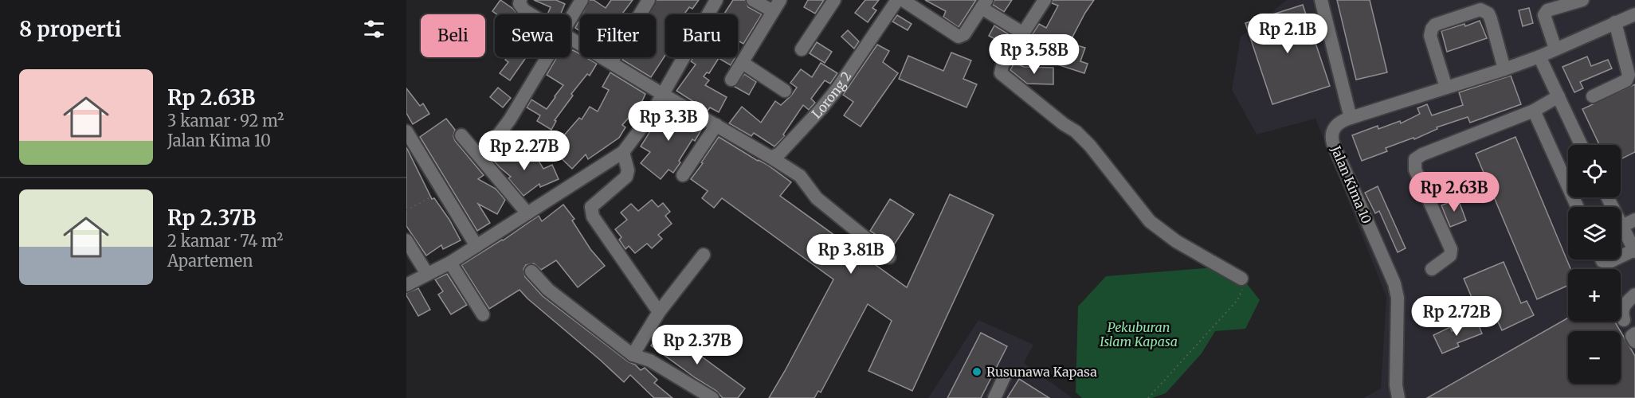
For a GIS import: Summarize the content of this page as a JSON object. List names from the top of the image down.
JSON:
{
  "streets": {
    "street": ["Lorong 2", "Jalan Kima 10"]
  },
  "parks": ["Pekuburan Islam Kapasa"],
  "places": ["Rusunawa Kapasa"],
  "page": {
    "heading": "8 properti",
    "price": [
      "Rp 2.1B",
      "Rp 3.58B",
      "Rp 3.3B",
      "Rp 2.27B",
      "Rp 2.63B",
      "Rp 3.81B",
      "Rp 2.72B",
      "Rp 2.37B"
    ],
    "chip": [
      "Beli",
      "Sewa",
      "Filter",
      "Baru"
    ],
    "list": [
      {
        "name": "Rp 2.63B",
        "note": "3 kamar · 92 m² · Jalan Kima 10"
      },
      {
        "name": "Rp 2.37B",
        "note": "2 kamar · 74 m² · Apartemen"
      }
    ],
    "map_buttons": ["+", "−"]
  }
}
